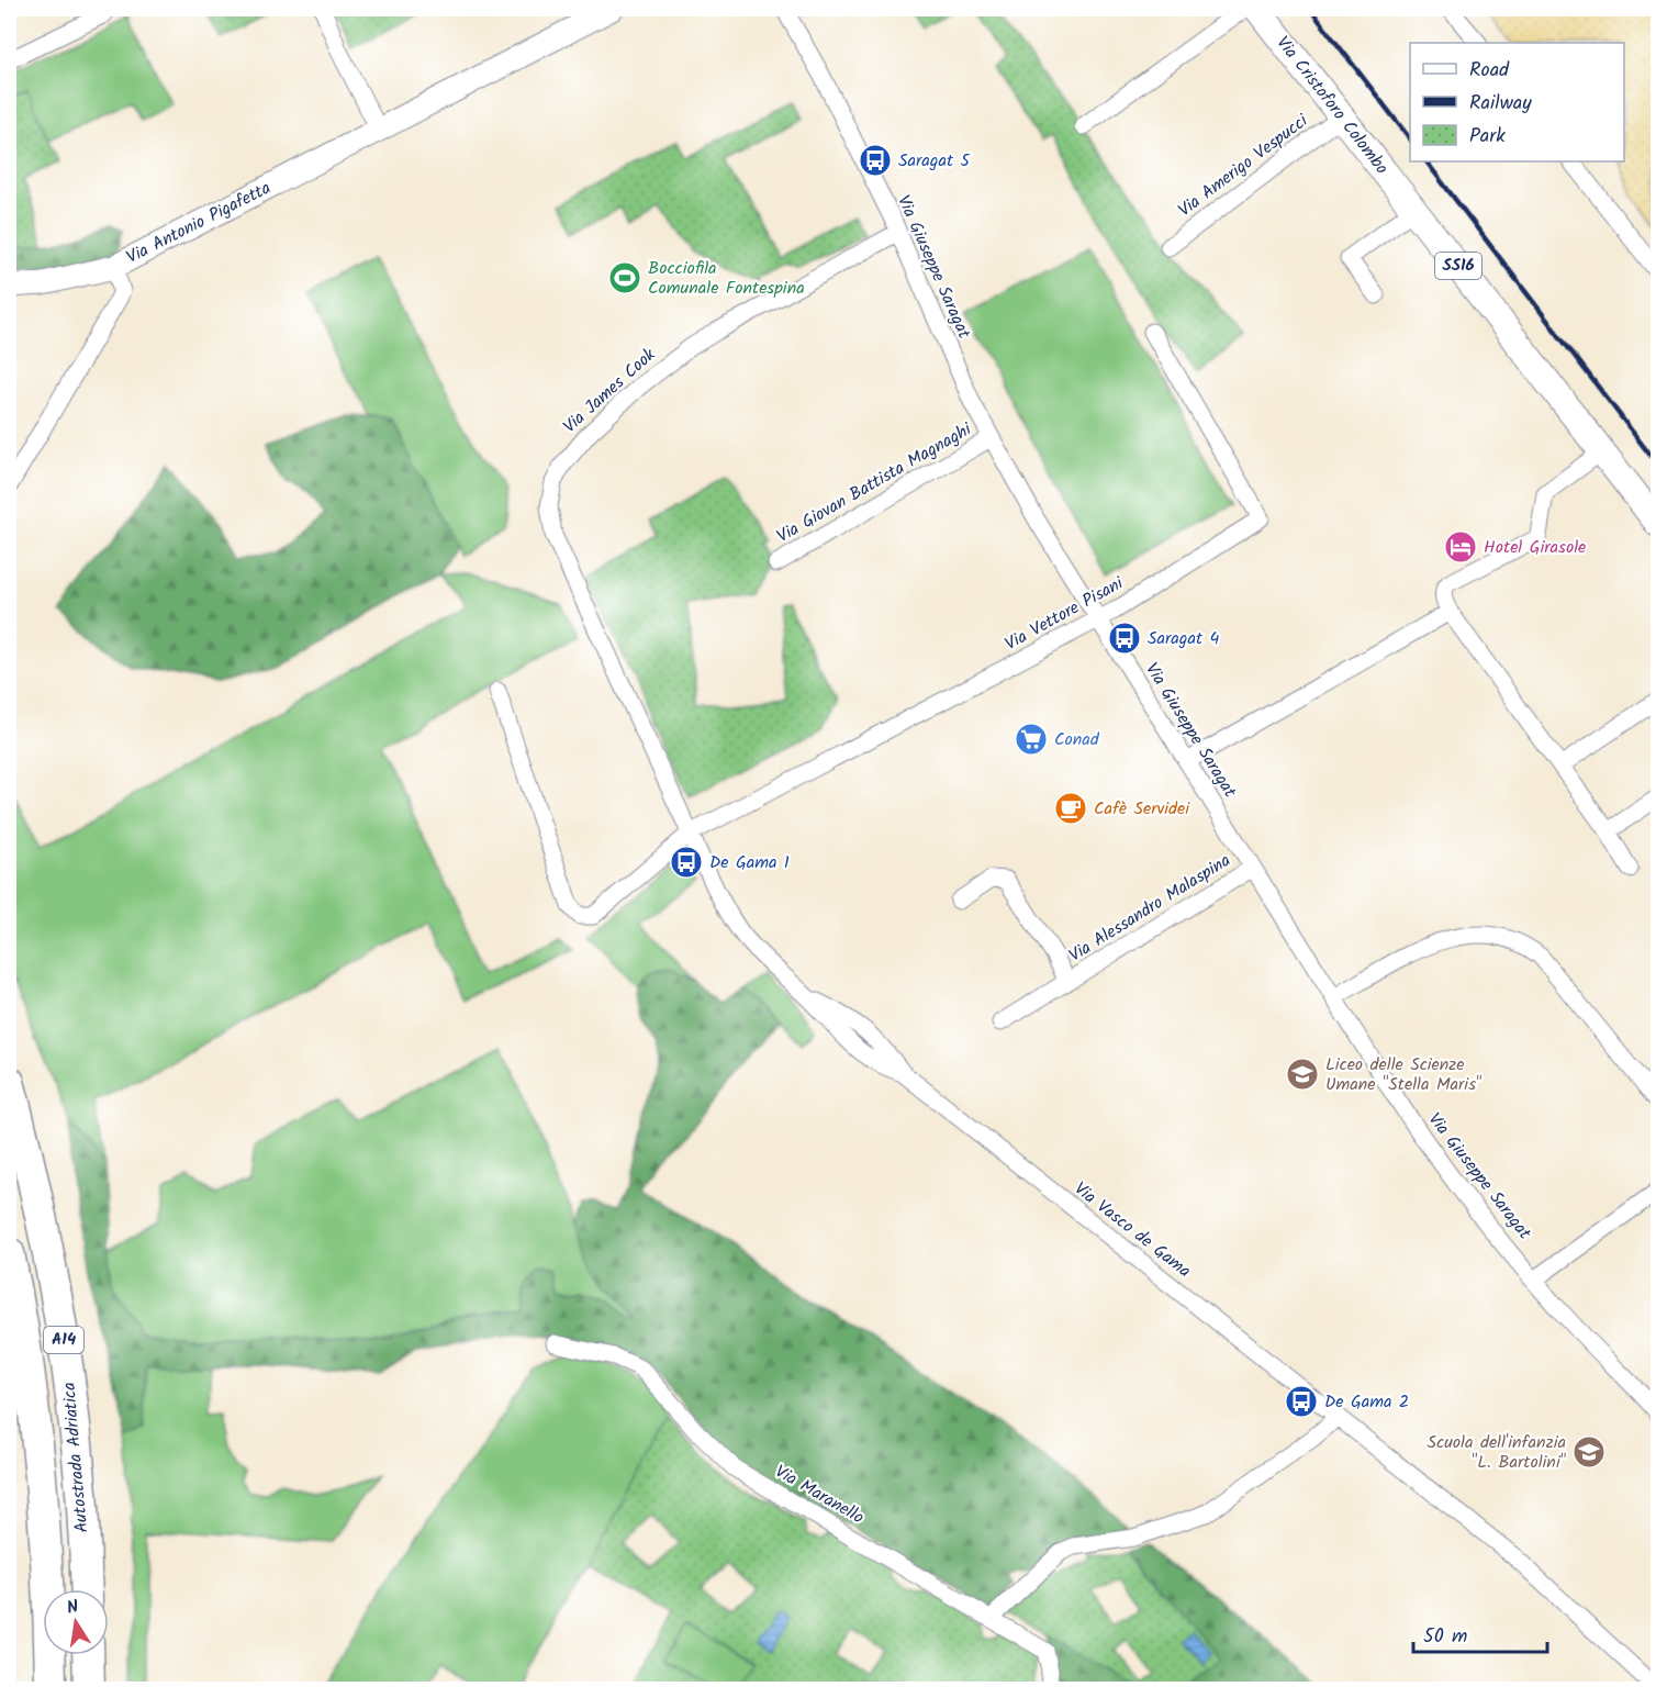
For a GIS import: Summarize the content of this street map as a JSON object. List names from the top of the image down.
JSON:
{
  "streets": {
    "highway": ["A14", "Autostrada Adriatica"],
    "main road": ["Via Cristoforo Colombo", "Via Antonio Pigafetta", "SS16"],
    "street": [
      "Via Amerigo Vespucci",
      "Via Giuseppe Saragat",
      "Via James Cook",
      "Via Giovan Battista Magnaghi",
      "Via Vettore Pisani",
      "Via Alessandro Malaspina",
      "Via Vasco de Gama",
      "Via Maranello"
    ]
  },
  "crossings": [
    ["Via Cristoforo Colombo", "Via Amerigo Vespucci"],
    ["Via Giuseppe Saragat", "Via James Cook"],
    ["Via Giuseppe Saragat", "Via Giovan Battista Magnaghi"],
    ["Via Giuseppe Saragat", "Via Vettore Pisani"],
    ["Via Giuseppe Saragat", "Via Alessandro Malaspina"],
    ["Via James Cook", "Via Vettore Pisani"],
    ["Via James Cook", "Via Vasco de Gama"],
    ["Via Vettore Pisani", "Via Vasco de Gama"]
  ],
  "places": {
    "bus stop": [
      "Saragat 5",
      "Saragat 4",
      "De Gama 1",
      "De Gama 2"
    ],
    "sports": ["Bocciofila Comunale Fontespina"],
    "hotel": ["Hotel Girasole"],
    "supermarket": ["Conad"],
    "cafe": ["Cafè Servidei"],
    "school or university": ["Liceo delle Scienze Umane \"Stella Maris\"", "Scuola dell'infanzia \"L. Bartolini\""]
  },
  "legend": ["Road", "Railway", "Park"],
  "scale_bar": "50 m",
  "north": "top"
}
